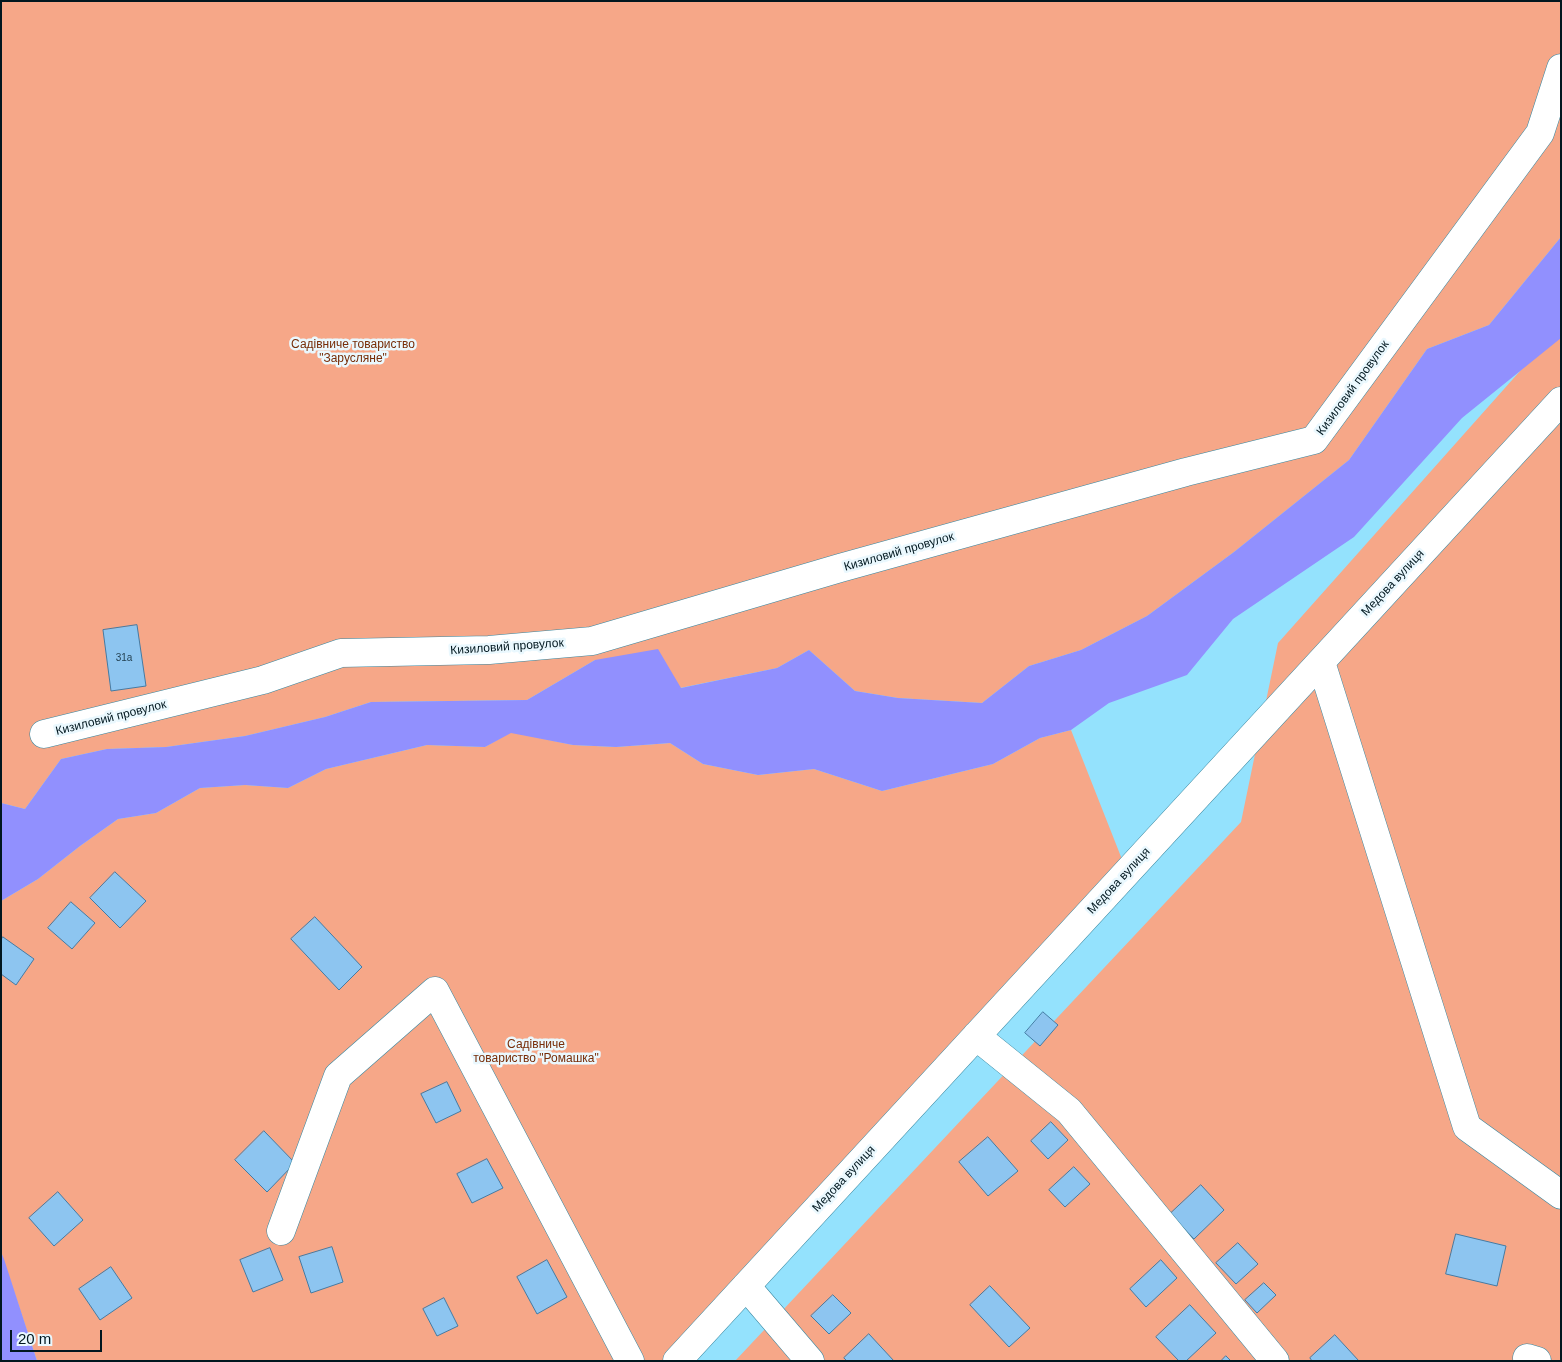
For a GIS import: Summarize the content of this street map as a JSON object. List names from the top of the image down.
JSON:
{
  "streets": {
    "street": ["Кизиловий провулок", "Медова вулиця"]
  },
  "parks": ["Садівниче товариство \"Зарусляне\"", "Садівниче товариство \"Ромашка\""],
  "house_numbers": ["31а"],
  "scale_bar": "20 m"
}
